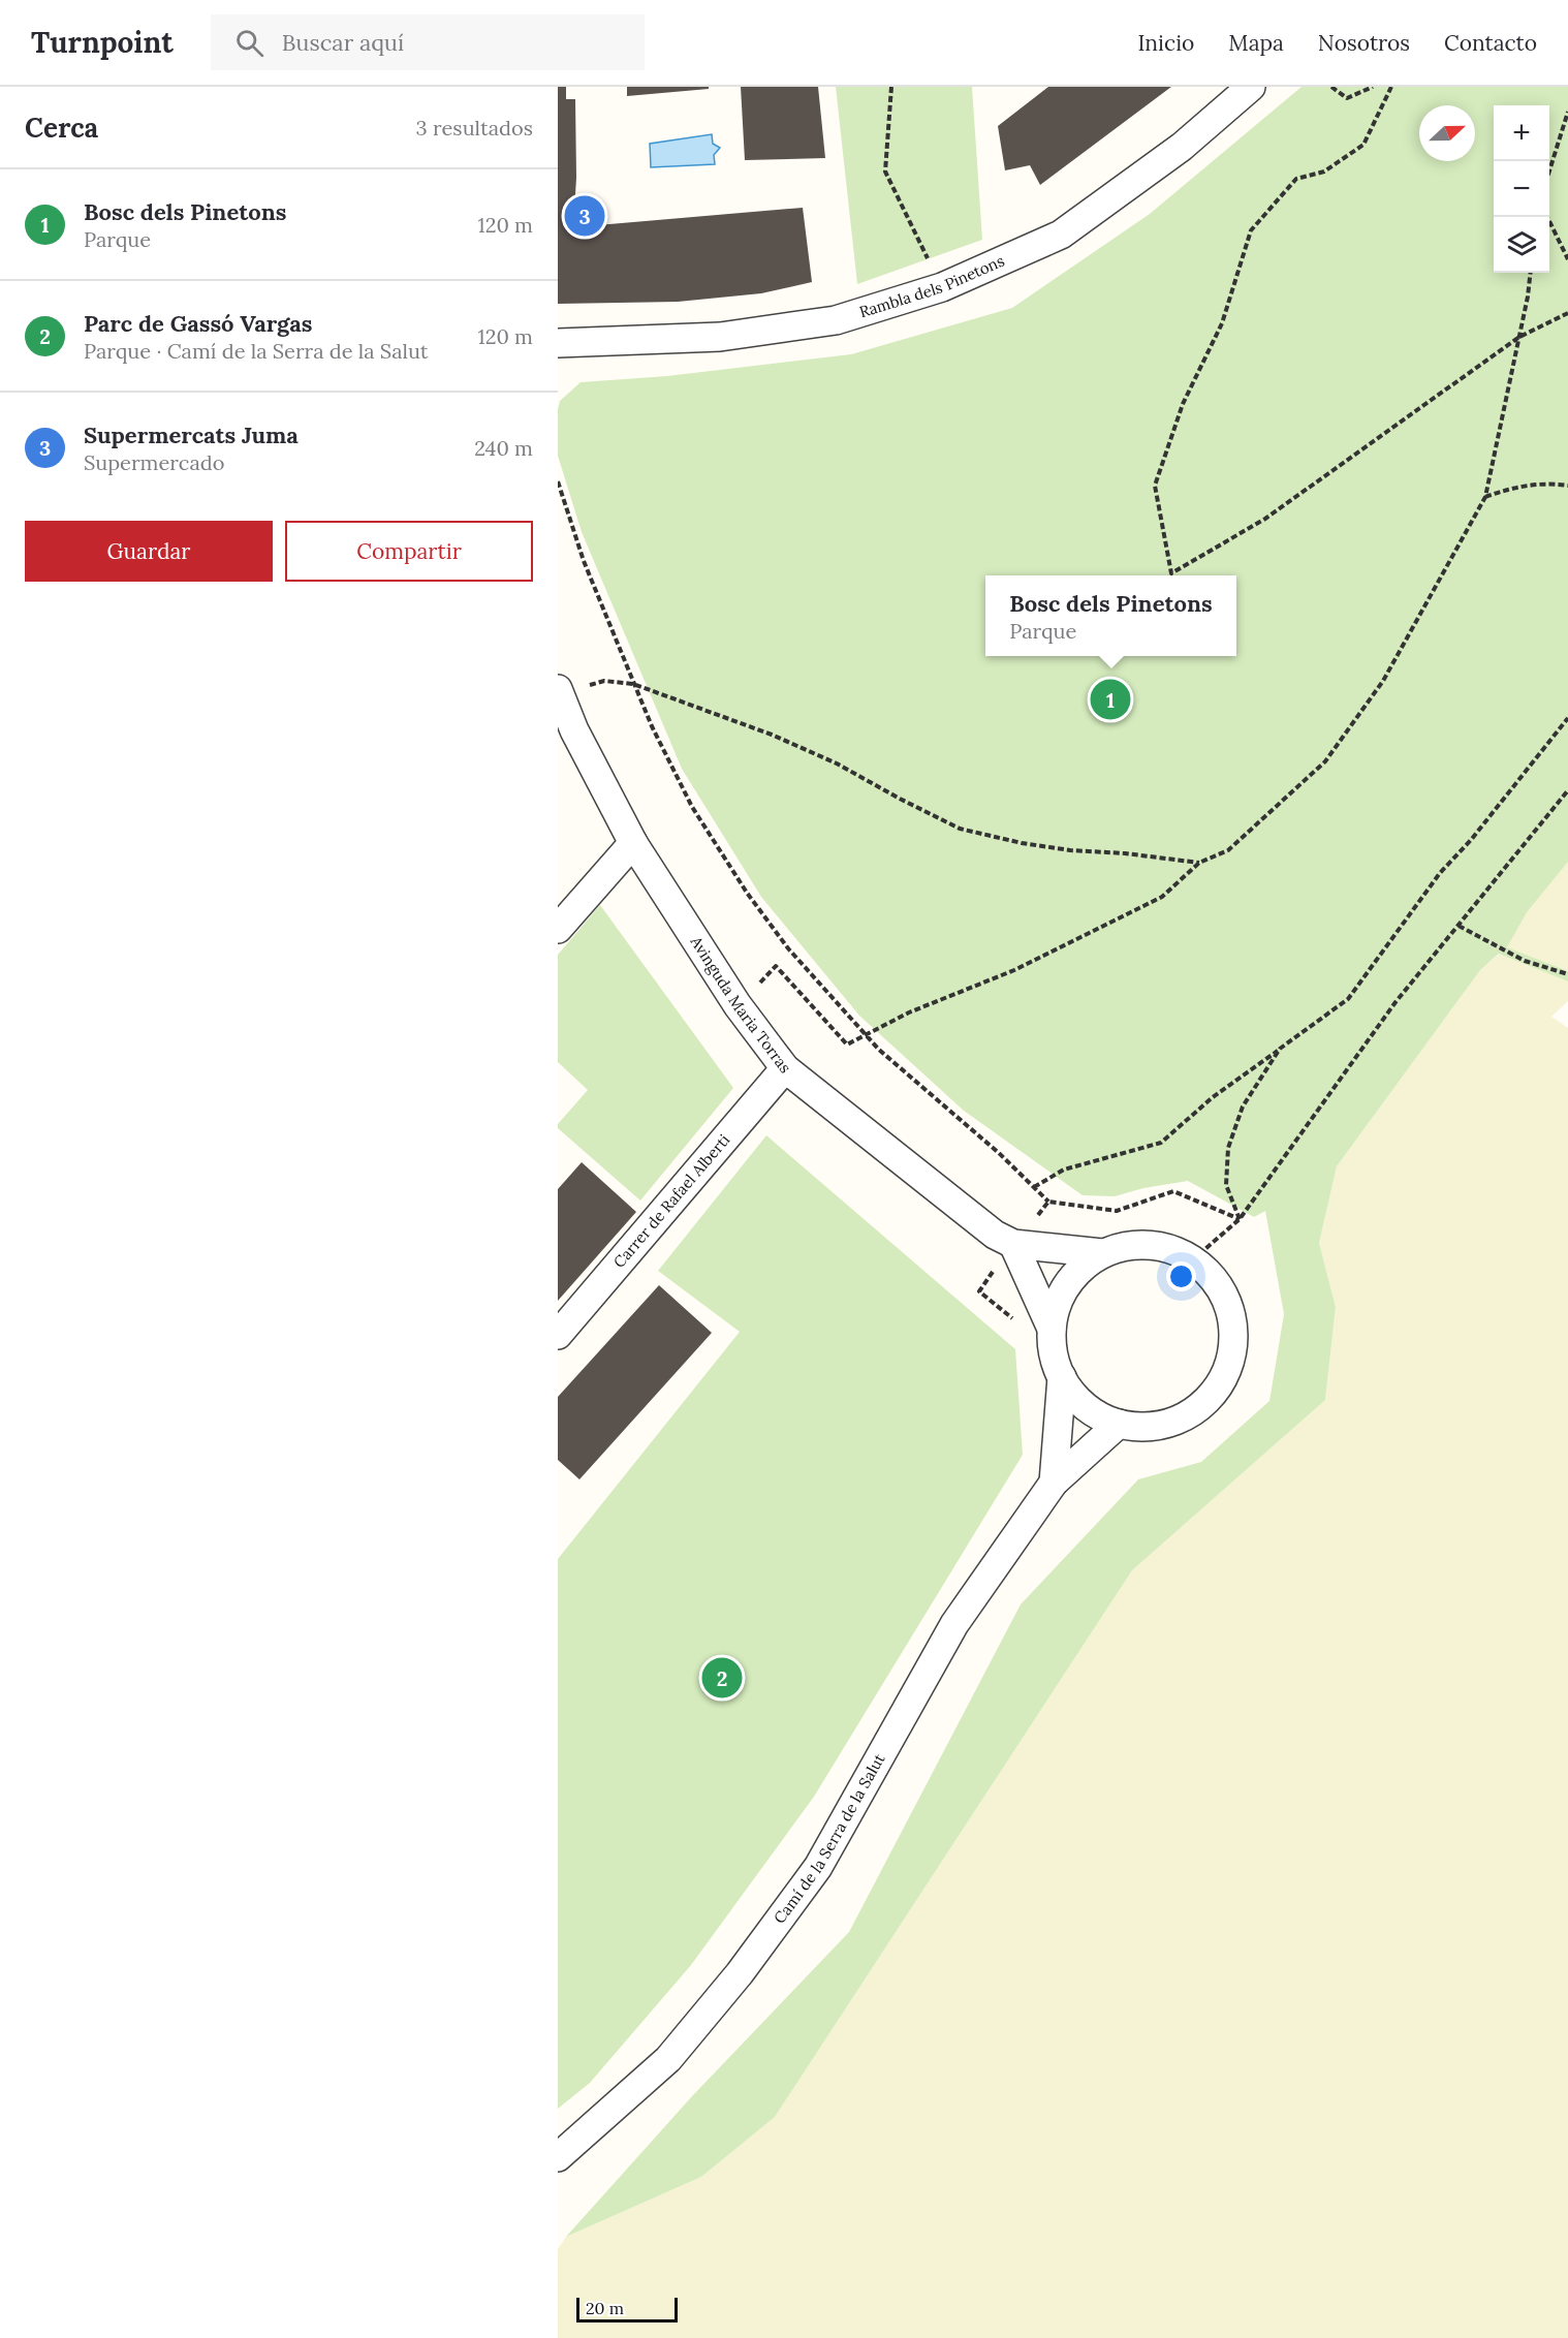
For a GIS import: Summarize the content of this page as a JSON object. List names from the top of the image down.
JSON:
{
  "streets": {
    "street": [
      "Rambla dels Pinetons",
      "Avinguda Maria Torras",
      "Carrer de Rafael Alberti",
      "Camí de la Serra de la Salut"
    ]
  },
  "crossings": [
    ["Avinguda Maria Torras", "Carrer de Rafael Alberti"],
    ["Avinguda Maria Torras", "Camí de la Serra de la Salut"]
  ],
  "scale_bar": "20 m",
  "north": "right",
  "page": {
    "header": "Turnpoint",
    "search": "Buscar aquí",
    "nav": [
      "Inicio",
      "Mapa",
      "Nosotros",
      "Contacto"
    ],
    "heading": ["Cerca", "3 resultados"],
    "map_buttons": ["+", "−"],
    "list": [
      {
        "mark": "1",
        "name": "Bosc dels Pinetons",
        "note": "Parque",
        "value": "120 m"
      },
      {
        "mark": "2",
        "name": "Parc de Gassó Vargas",
        "note": "Parque · Camí de la Serra de la Salut",
        "value": "120 m"
      },
      {
        "mark": "3",
        "name": "Supermercats Juma",
        "note": "Supermercado",
        "value": "240 m"
      }
    ],
    "pins": ["3", "1", "2"],
    "buttons": ["Guardar", "Compartir"],
    "popup": ["Bosc dels Pinetons", "Parque"],
    "scale": "20 m"
  }
}
